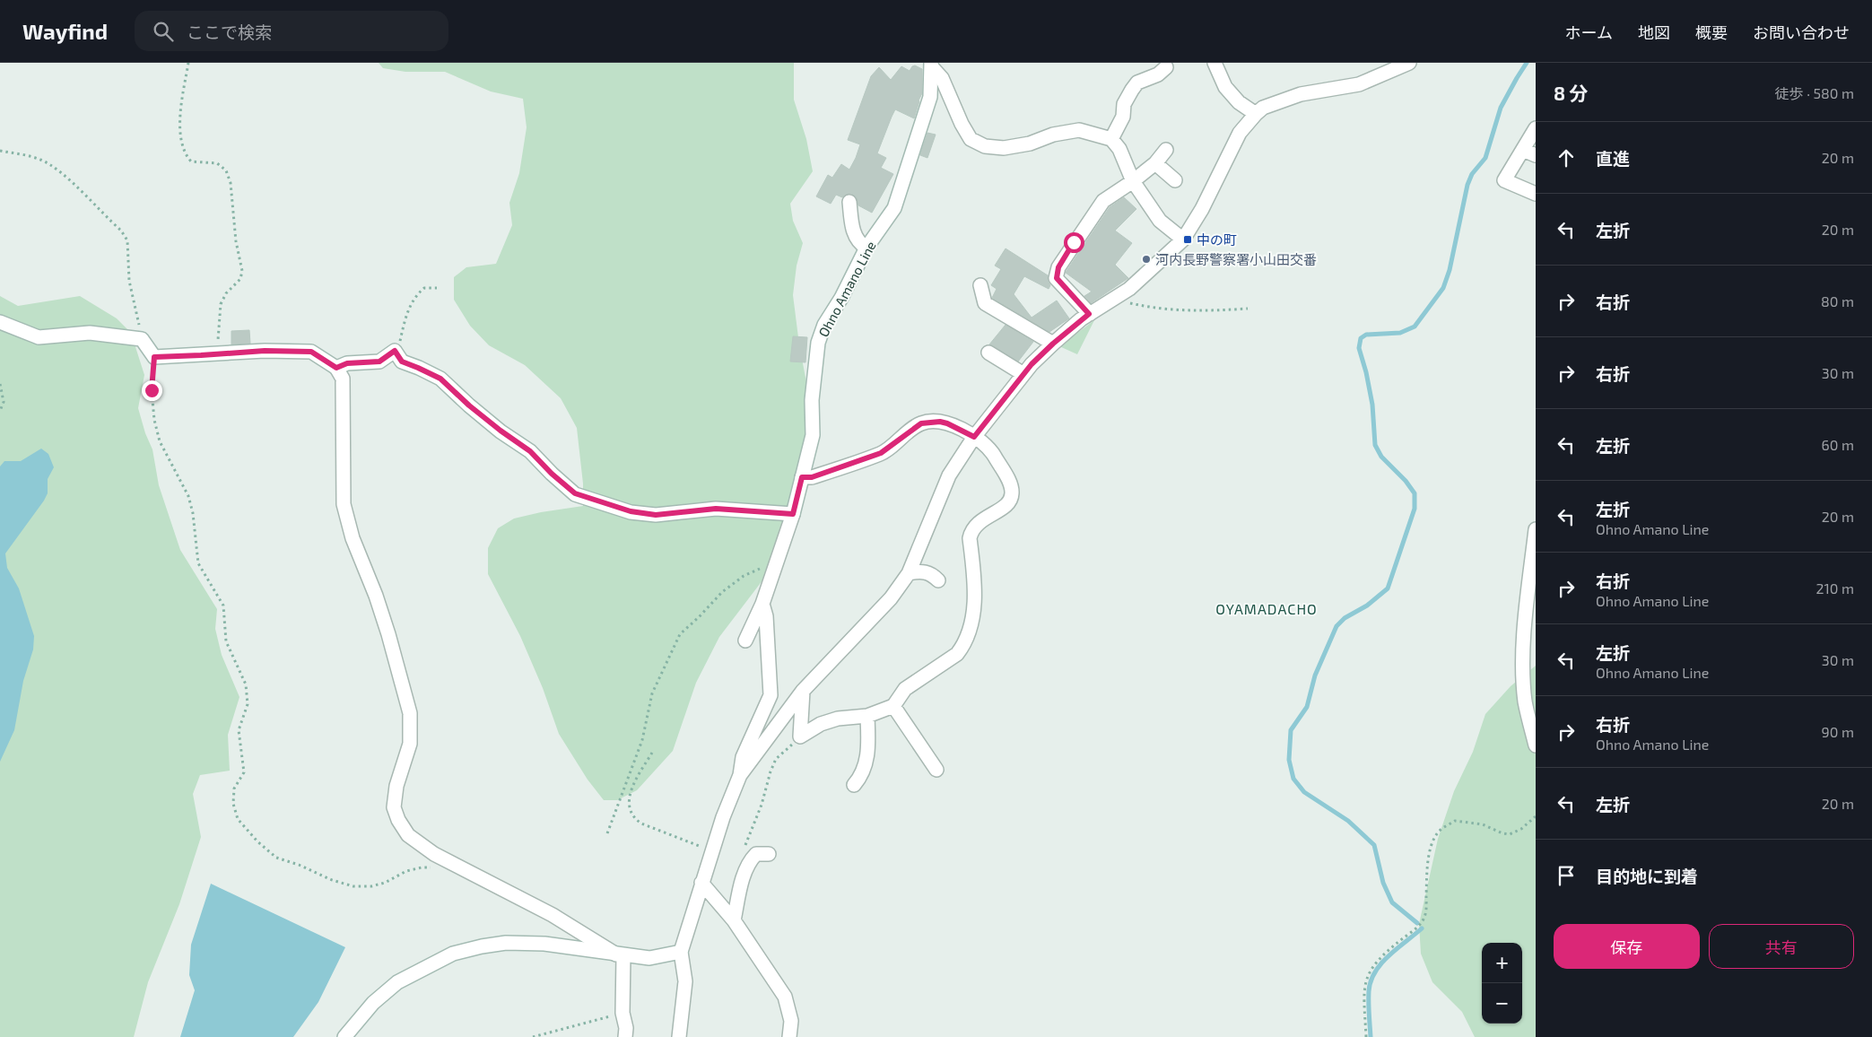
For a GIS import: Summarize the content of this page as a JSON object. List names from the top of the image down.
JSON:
{
  "streets": {
    "street": ["Ohno Amano Line"]
  },
  "districts": ["OYAMADACHO"],
  "places": {
    "transit": ["中の町"],
    "other": ["河内長野警察署小山田交番"]
  },
  "page": {
    "header": "Wayfind",
    "search": "ここで検索",
    "nav": [
      "ホーム",
      "地図",
      "概要",
      "お問い合わせ"
    ],
    "heading": ["8 分", "徒歩 · 580 m"],
    "list": [
      ["直進", "20 m"],
      ["左折", "20 m"],
      ["右折", "80 m"],
      ["右折", "30 m"],
      ["左折", "60 m"],
      ["左折", "Ohno Amano Line", "20 m"],
      ["右折", "Ohno Amano Line", "210 m"],
      ["左折", "Ohno Amano Line", "30 m"],
      ["右折", "Ohno Amano Line", "90 m"],
      ["左折", "20 m"],
      "目的地に到着"
    ],
    "buttons": ["保存", "共有"],
    "map_buttons": ["+", "−"]
  }
}
